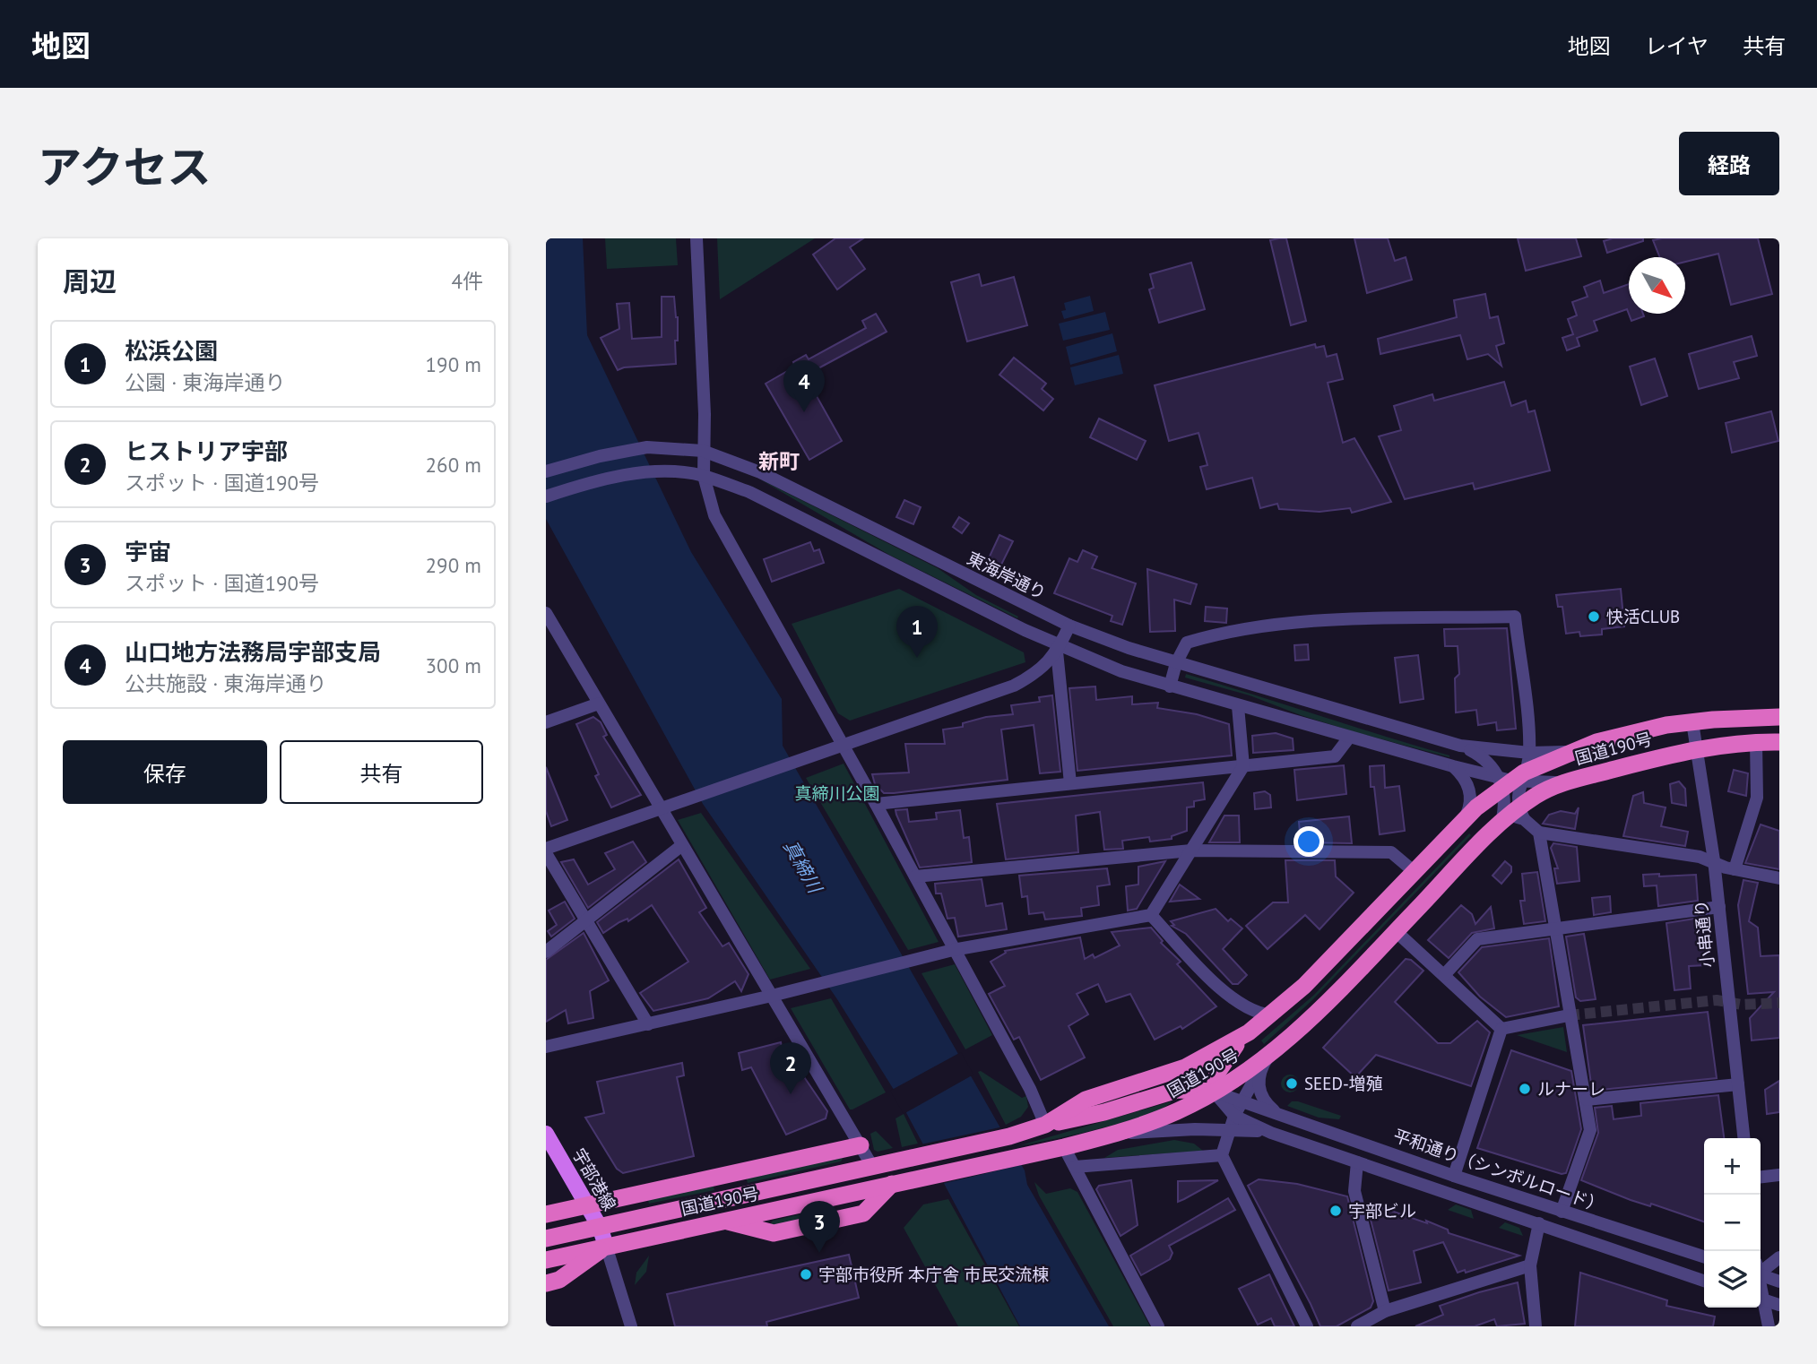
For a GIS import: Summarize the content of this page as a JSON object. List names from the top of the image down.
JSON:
{
  "streets": {
    "highway": ["国道190号"],
    "main road": ["宇部港線"],
    "street": ["東海岸通り", "小串通り", "平和通り（シンボルロード）"]
  },
  "crossings": [
    ["国道190号", "小串通り"],
    ["国道190号", "平和通り（シンボルロード）"],
    ["国道190号", "宇部港線"]
  ],
  "districts": ["新町"],
  "water": ["真締川"],
  "parks": ["真締川公園"],
  "places": [
    "快活CLUB",
    "SEED-増殖",
    "ルナーレ",
    "宇部ビル",
    "宇部市役所 本庁舎 市民交流棟"
  ],
  "north": "bottom right",
  "page": {
    "header": "地図",
    "nav": ["地図", "レイヤ", "共有"],
    "title": "アクセス",
    "buttons": [
      "経路",
      ["保存", "共有"]
    ],
    "heading": ["周辺", "4件"],
    "list": [
      {
        "mark": "1",
        "name": "松浜公園",
        "note": "公園 · 東海岸通り",
        "value": "190 m"
      },
      {
        "mark": "2",
        "name": "ヒストリア宇部",
        "note": "スポット · 国道190号",
        "value": "260 m"
      },
      {
        "mark": "3",
        "name": "宇宙",
        "note": "スポット · 国道190号",
        "value": "290 m"
      },
      {
        "mark": "4",
        "name": "山口地方法務局宇部支局",
        "note": "公共施設 · 東海岸通り",
        "value": "300 m"
      }
    ],
    "pins": [
      "4",
      "1",
      "2",
      "3"
    ],
    "map_buttons": ["+", "−"]
  }
}
